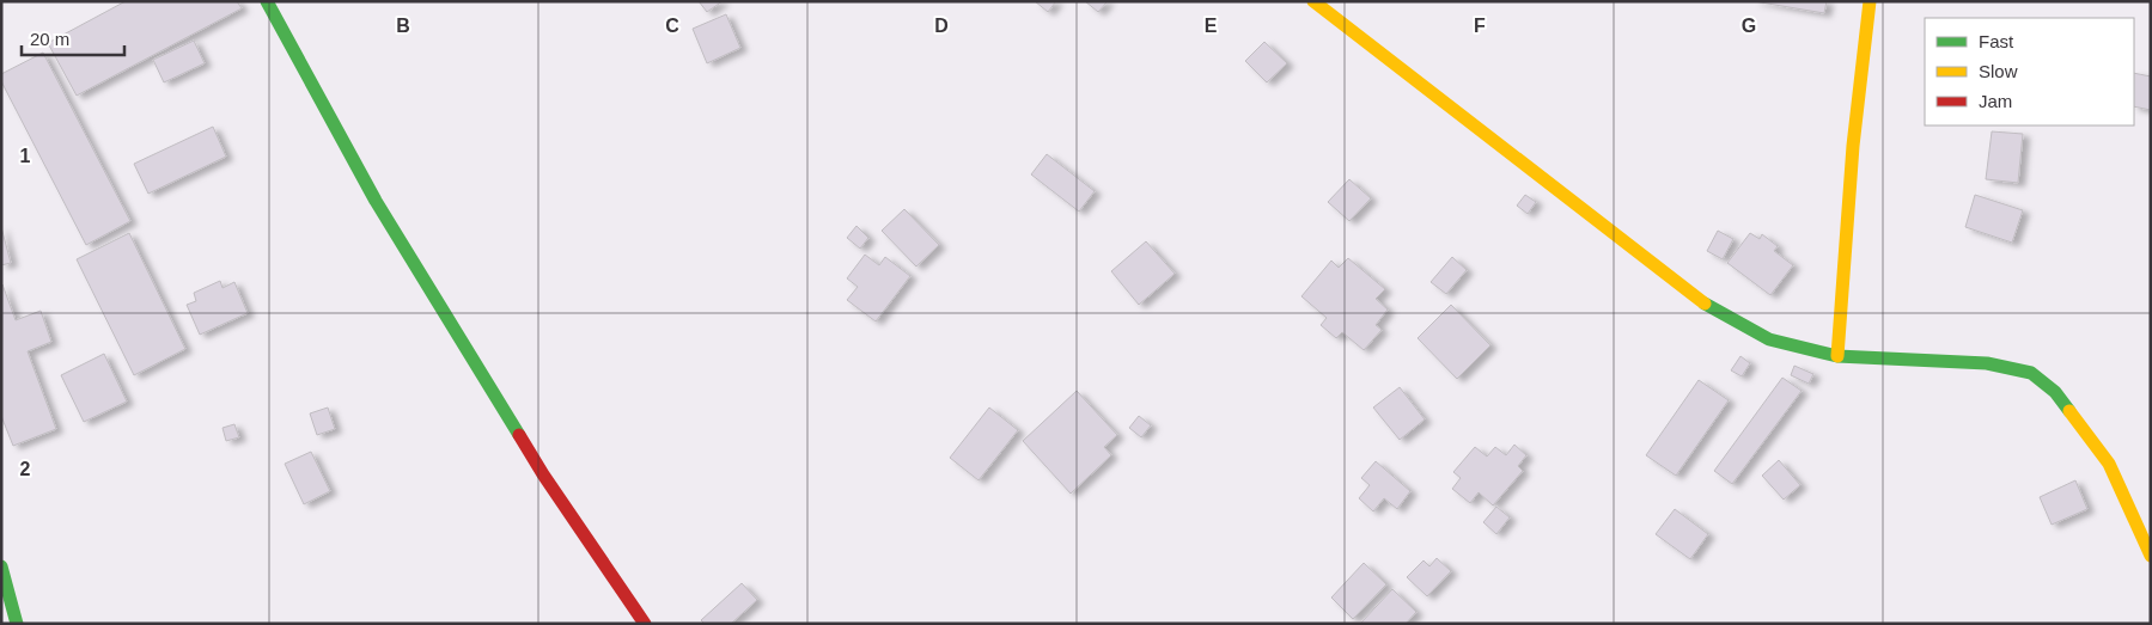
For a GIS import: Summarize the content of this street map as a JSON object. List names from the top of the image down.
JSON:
{
  "legend": ["Fast", "Slow", "Jam"],
  "scale_bar": "20 m",
  "grid": {
    "columns": [
      "B",
      "C",
      "D",
      "E",
      "F",
      "G"
    ],
    "rows": ["1", "2"]
  }
}
